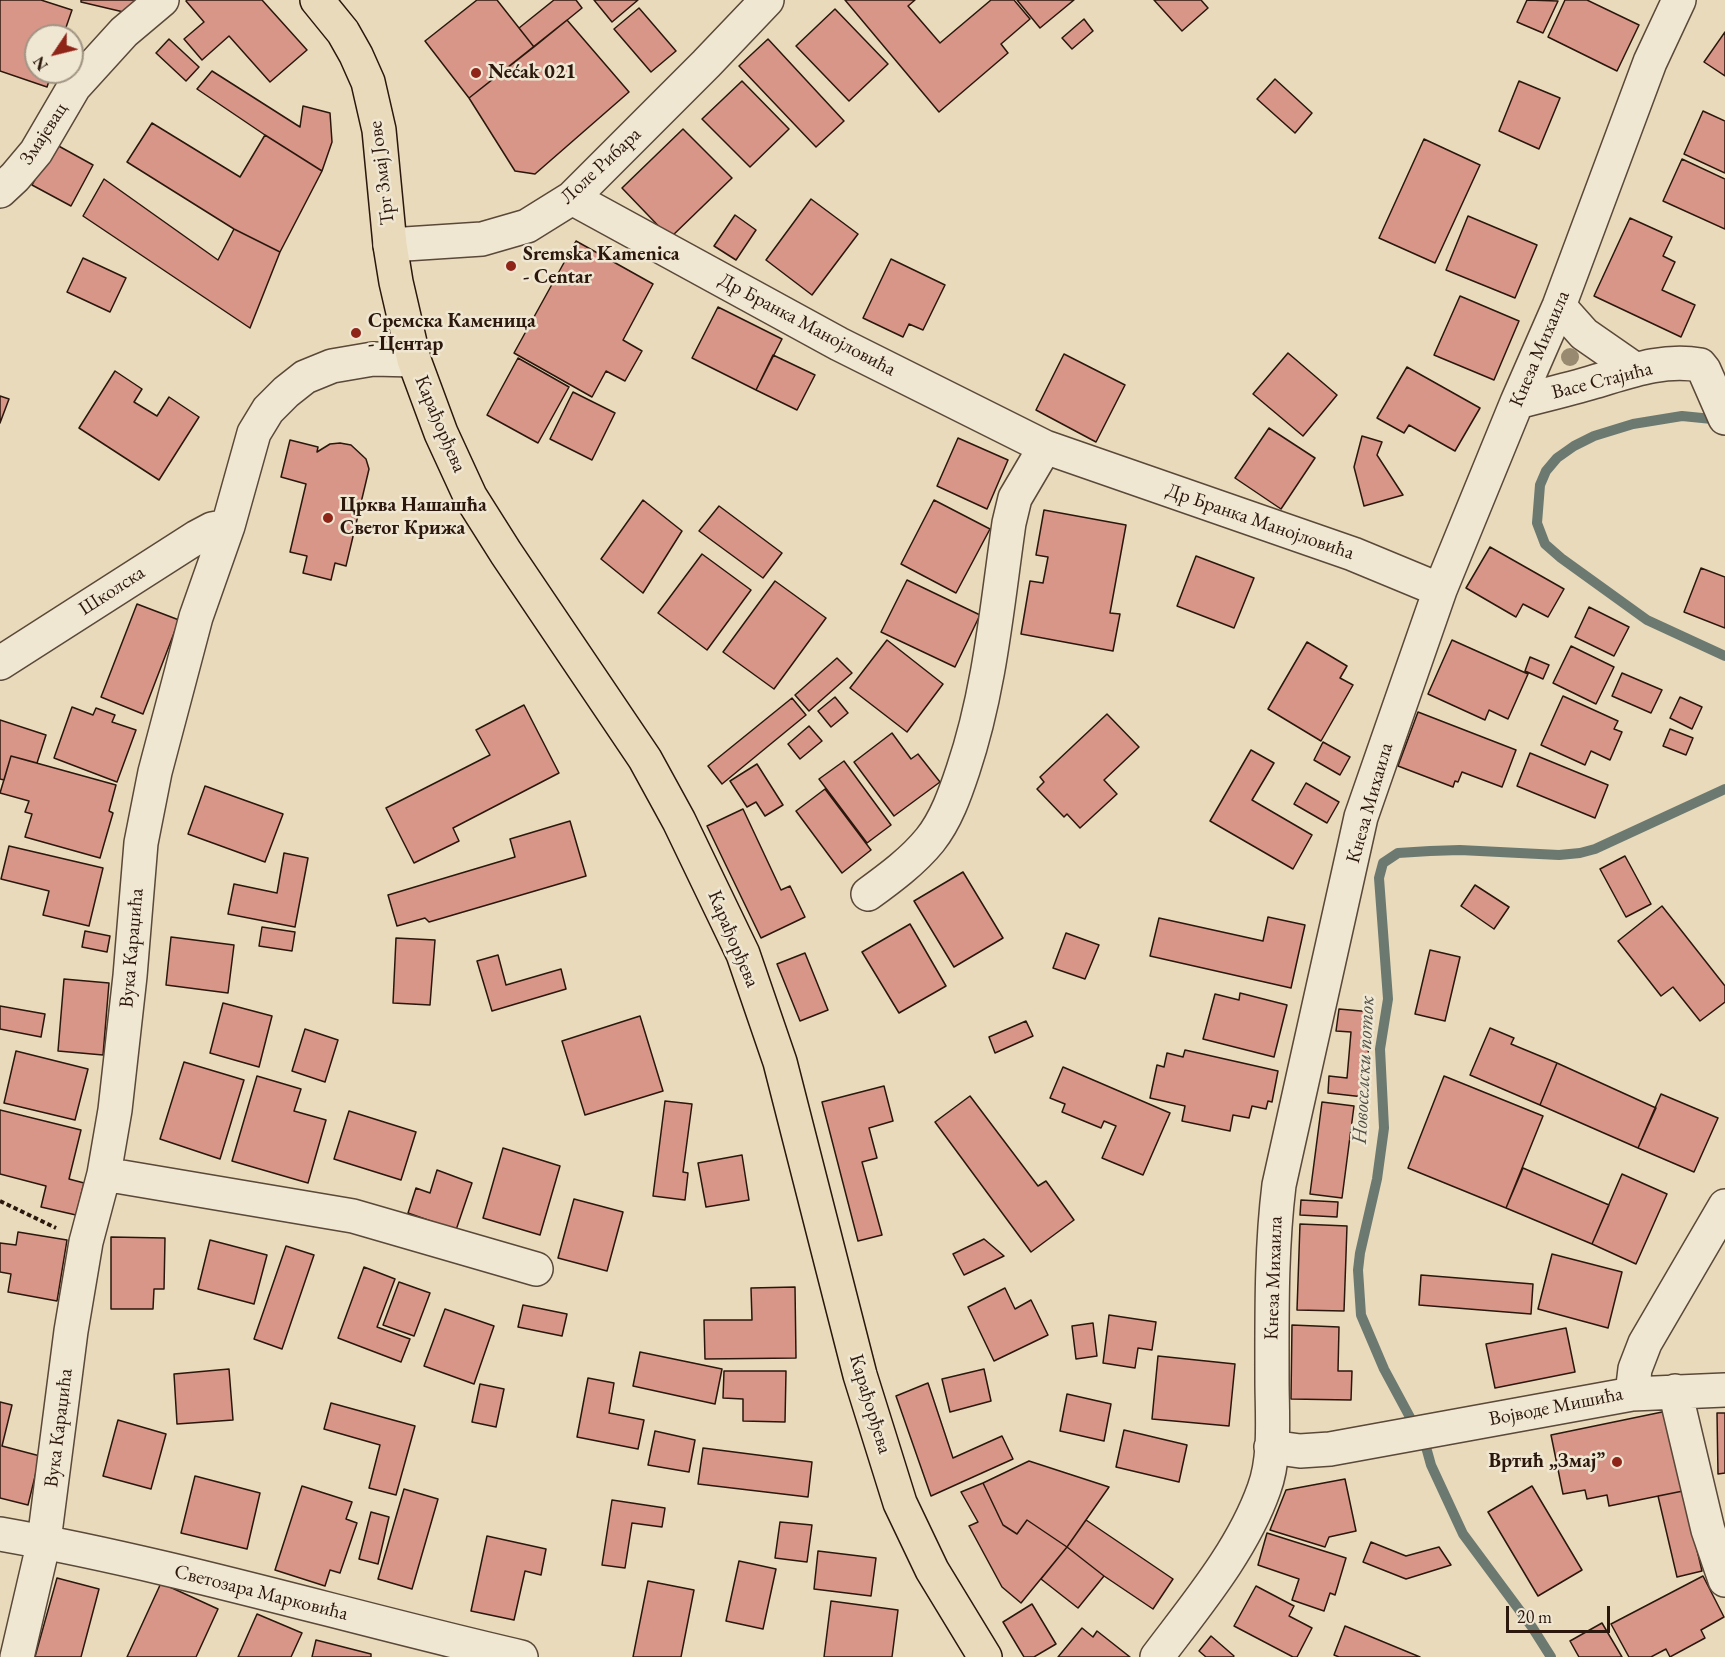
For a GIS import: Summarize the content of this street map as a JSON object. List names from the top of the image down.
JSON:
{
  "streets": {
    "main road": ["Трг Змај Јове", "Карађорђева"],
    "street": [
      "Змајевац",
      "Лоле Рибара",
      "Др Бранка Манојловића",
      "Кнеза Михаила",
      "Васе Стајића",
      "Школска",
      "Вука Караџића",
      "Војводе Мишића",
      "Светозара Марковића"
    ]
  },
  "crossings": [
    ["Лоле Рибара", "Трг Змај Јове"],
    ["Лоле Рибара", "Др Бранка Манојловића"],
    ["Трг Змај Јове", "Карађорђева"],
    ["Трг Змај Јове", "Вука Караџића"],
    ["Др Бранка Манојловића", "Кнеза Михаила"],
    ["Кнеза Михаила", "Васе Стајића"],
    ["Кнеза Михаила", "Војводе Мишића"],
    ["Карађорђева", "Вука Караџића"],
    ["Школска", "Вука Караџића"],
    ["Вука Караџића", "Светозара Марковића"]
  ],
  "water": ["Новоселски поток"],
  "places": [
    "Nećak 021",
    "Sremska Kamenica - Centar",
    "Сремска Каменица - Центар",
    "Црква Нашашћа Светог Крижа",
    "Вртић „Змај”"
  ],
  "scale_bar": "20 m",
  "north": "bottom left"
}
